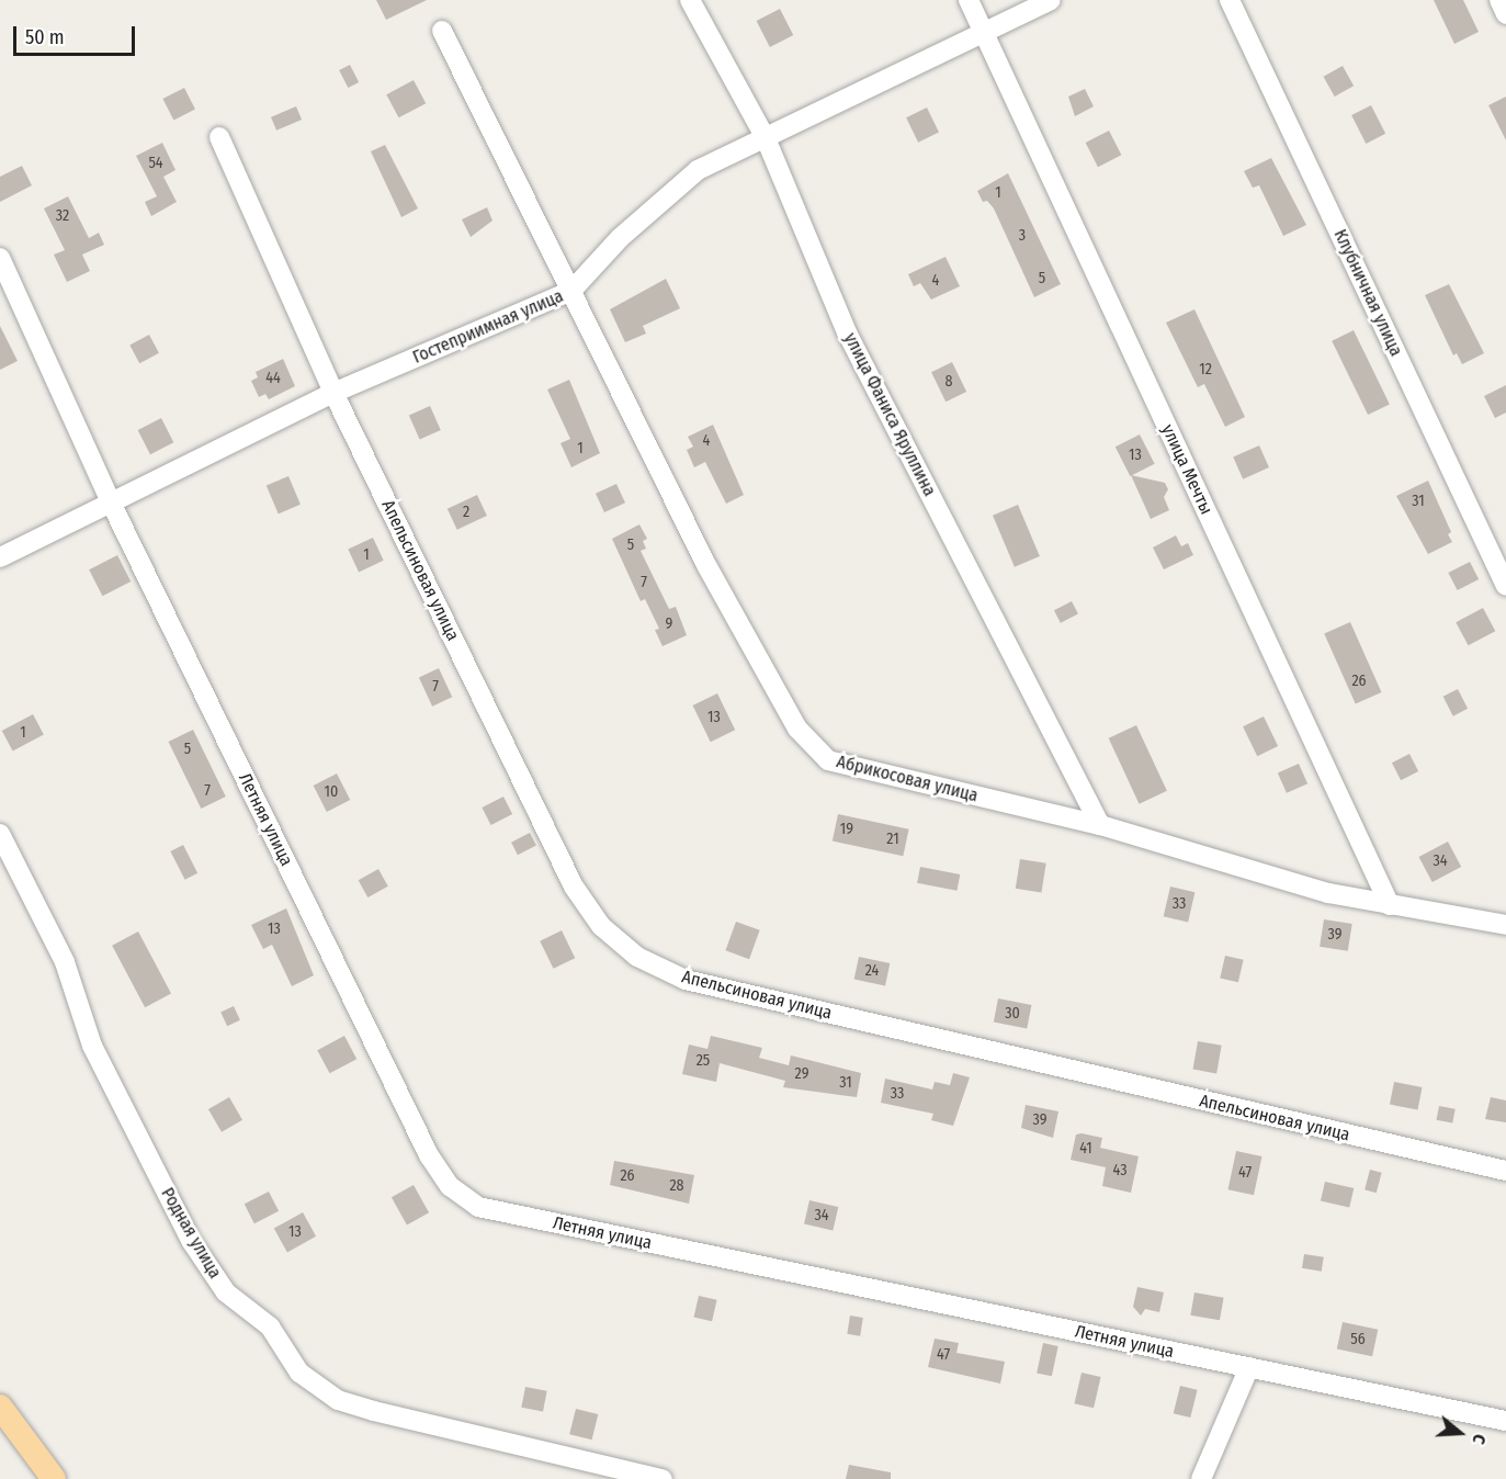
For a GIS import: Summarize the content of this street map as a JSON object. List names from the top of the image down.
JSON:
{
  "streets": {
    "street": [
      "Клубничная улица",
      "Гостеприимная улица",
      "улица Фаниса Яруллина",
      "улица Мечты",
      "Апельсиновая улица",
      "Абрикосовая улица",
      "Летняя улица",
      "Родная улица"
    ]
  },
  "crossings": [
    ["Гостеприимная улица", "улица Фаниса Яруллина"],
    ["Гостеприимная улица", "улица Мечты"],
    ["Гостеприимная улица", "Апельсиновая улица"],
    ["Гостеприимная улица", "Абрикосовая улица"],
    ["Гостеприимная улица", "Летняя улица"],
    ["улица Фаниса Яруллина", "Абрикосовая улица"],
    ["улица Мечты", "Абрикосовая улица"]
  ],
  "house_numbers": [
    "54",
    "1",
    "32",
    "3",
    "5",
    "4",
    "12",
    "44",
    "8",
    "4",
    "1",
    "13",
    "31",
    "2",
    "5",
    "1",
    "7",
    "9",
    "26",
    "7",
    "13",
    "1",
    "5",
    "7",
    "10",
    "19",
    "21",
    "34",
    "33",
    "13",
    "39",
    "24",
    "30",
    "25",
    "29",
    "31",
    "33",
    "39",
    "41",
    "43",
    "47",
    "26",
    "28",
    "34",
    "13",
    "56",
    "47"
  ],
  "scale_bar": "50 m",
  "north": "right"
}
